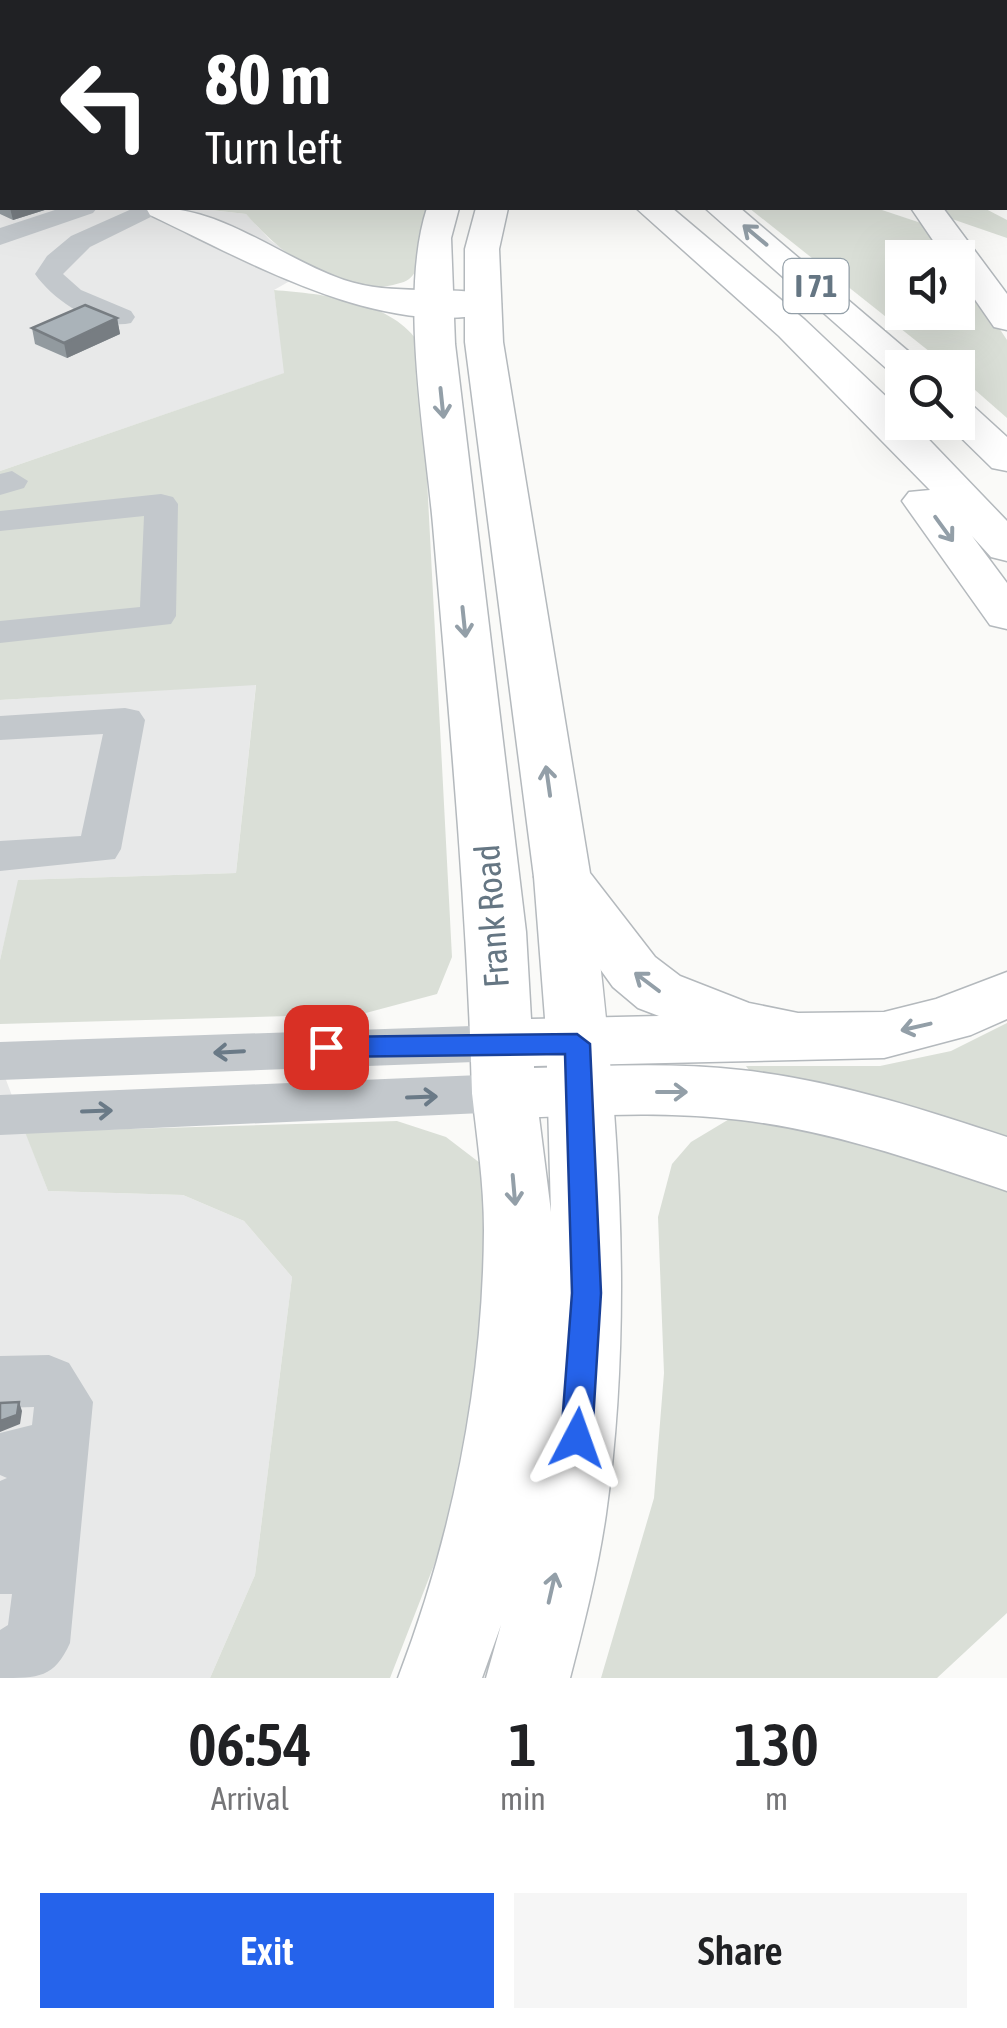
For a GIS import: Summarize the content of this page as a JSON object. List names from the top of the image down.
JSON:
{
  "streets": {
    "main road": ["I 71", "Frank Road"]
  },
  "page": {
    "turn": ["80 m", "Turn left"],
    "eta": [
      "06:54",
      "Arrival",
      "1",
      "min",
      "130",
      "m"
    ],
    "buttons": ["Exit", "Share"]
  }
}
